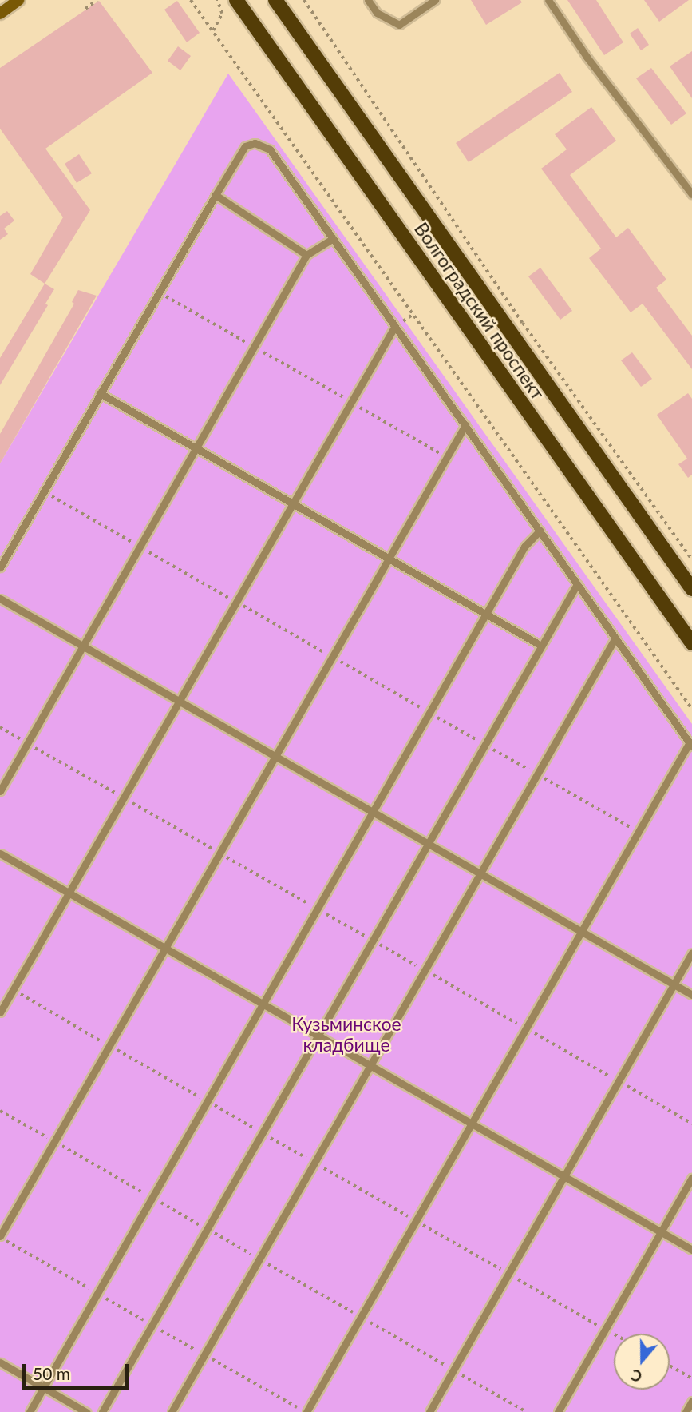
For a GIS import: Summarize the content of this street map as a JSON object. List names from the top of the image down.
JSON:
{
  "streets": {
    "main road": ["Волгоградский проспект"]
  },
  "parks": ["Кузьминское кладбище"],
  "scale_bar": "50 m",
  "north": "bottom"
}
